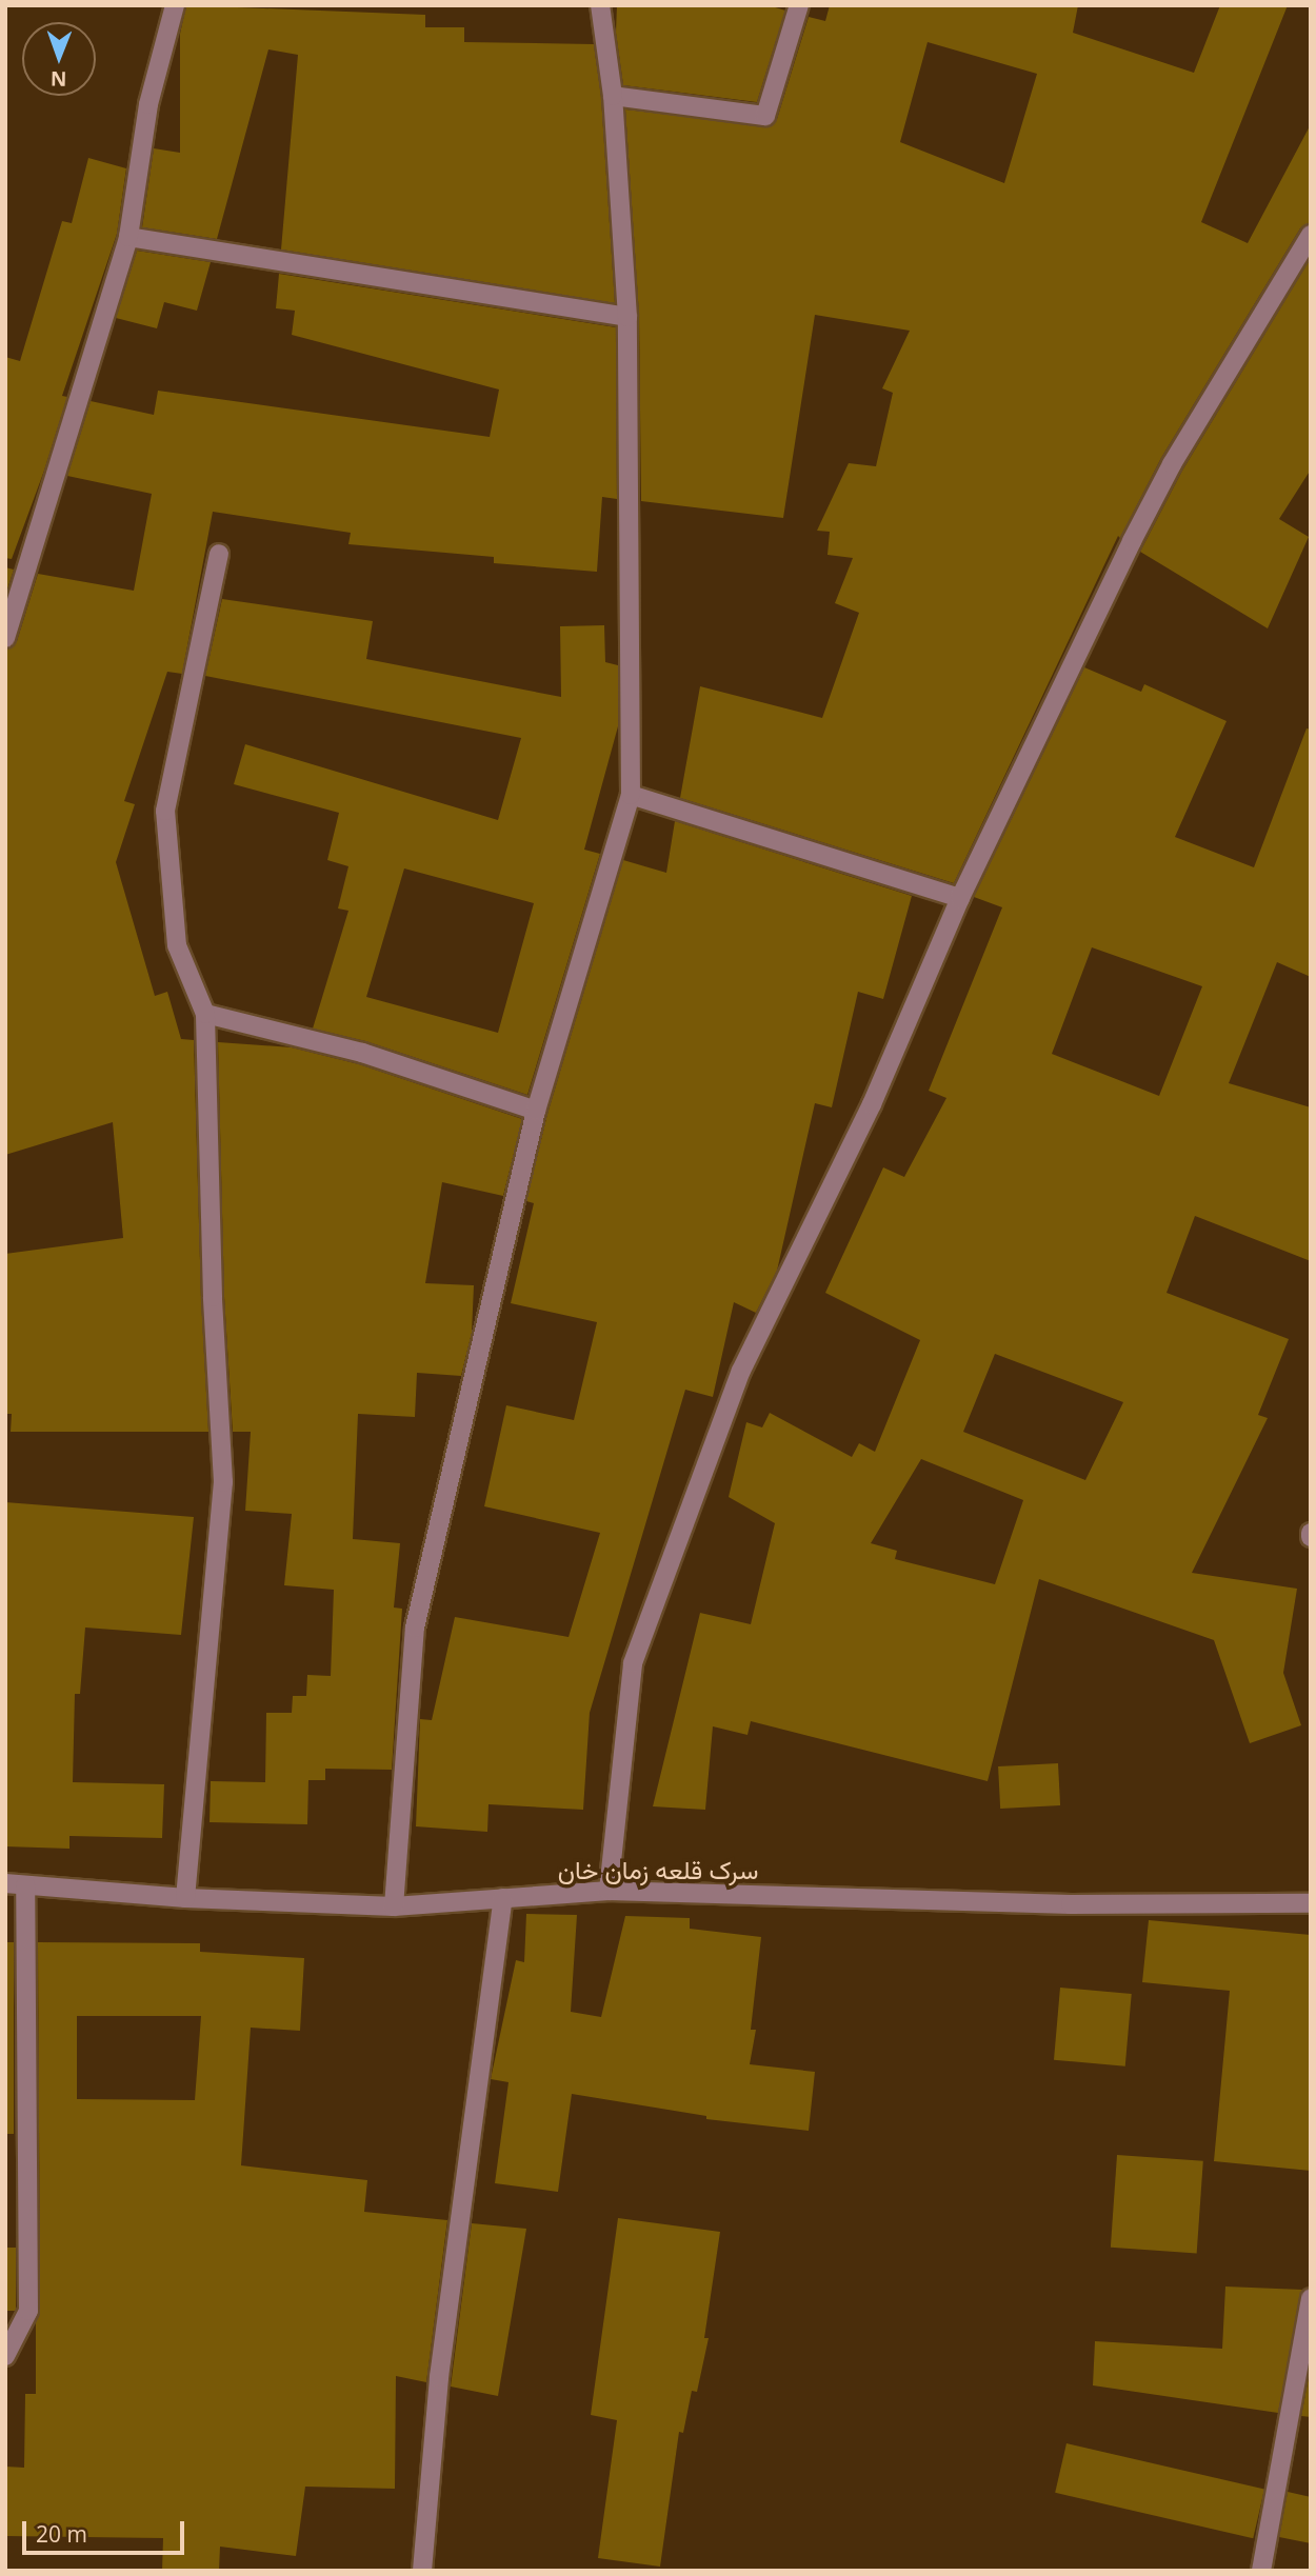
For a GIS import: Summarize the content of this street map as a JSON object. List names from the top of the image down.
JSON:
{
  "streets": {
    "street": ["سرک قلعه زمان خان"]
  },
  "scale_bar": "20 m",
  "north": "bottom"
}
